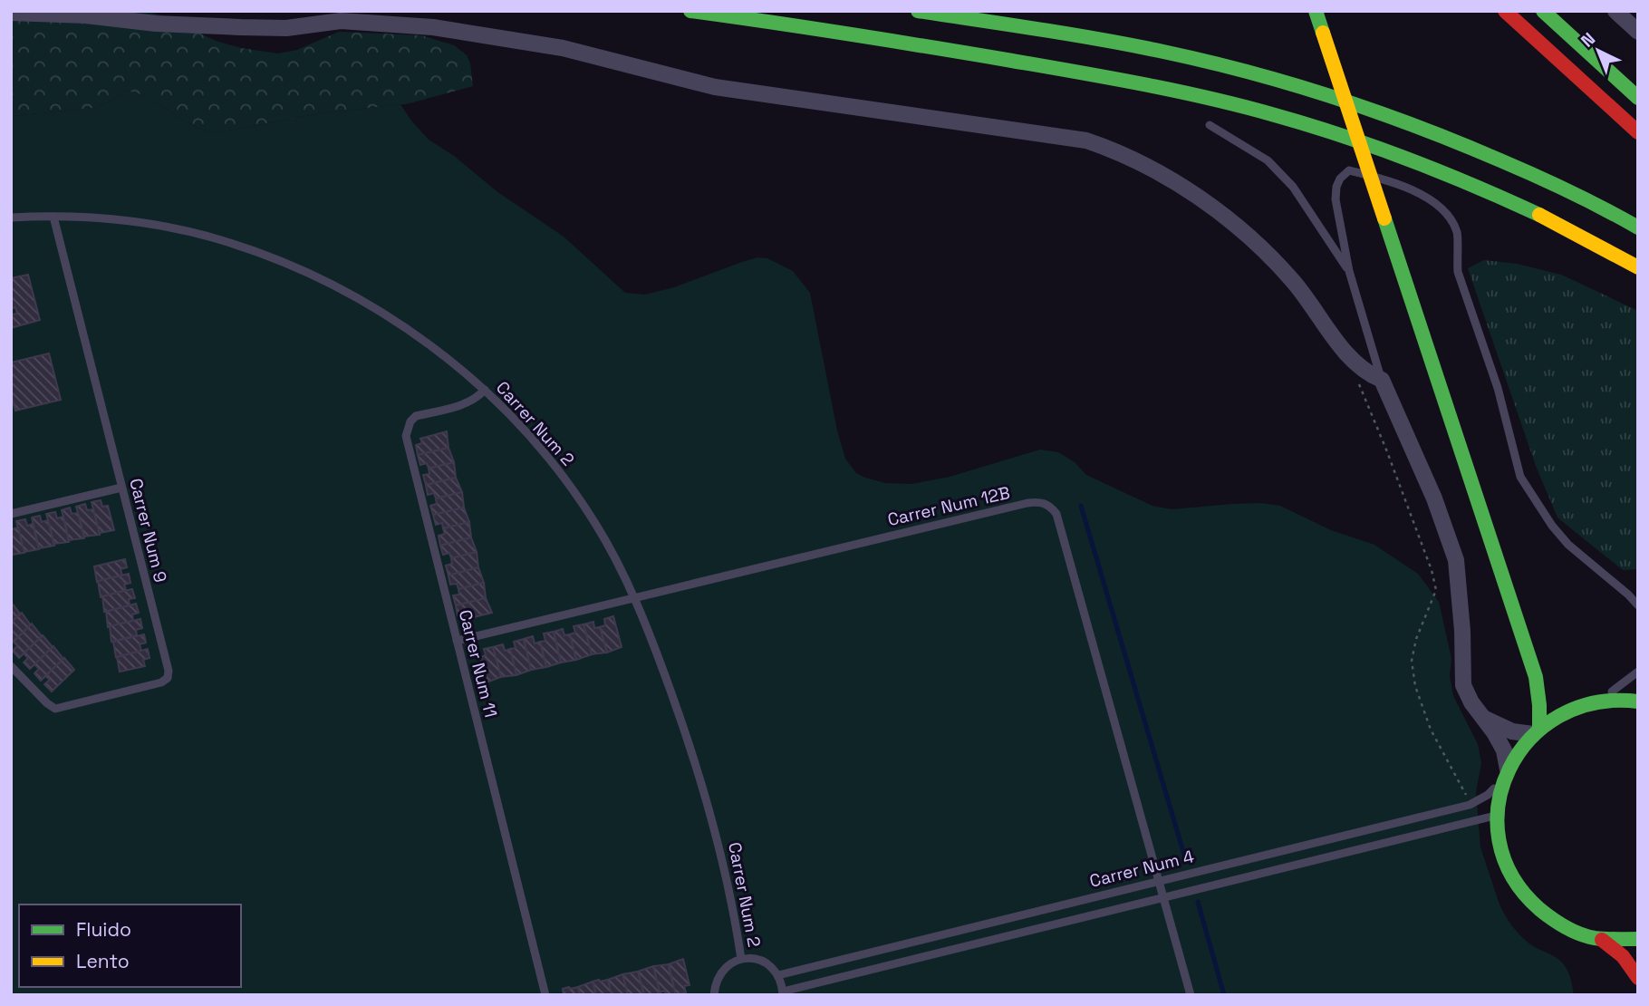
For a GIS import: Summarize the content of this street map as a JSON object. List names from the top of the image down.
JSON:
{
  "streets": {
    "lane": [
      "Carrer Num 2",
      "Carrer Num 12B",
      "Carrer Num 9",
      "Carrer Num 11",
      "Carrer Num 4"
    ]
  },
  "crossings": [
    ["Carrer Num 2", "Carrer Num 12B"],
    ["Carrer Num 2", "Carrer Num 9"],
    ["Carrer Num 2", "Carrer Num 11"],
    ["Carrer Num 12B", "Carrer Num 11"],
    ["Carrer Num 12B", "Carrer Num 4"]
  ],
  "legend": ["Fluido", "Lento"],
  "north": "top left"
}
